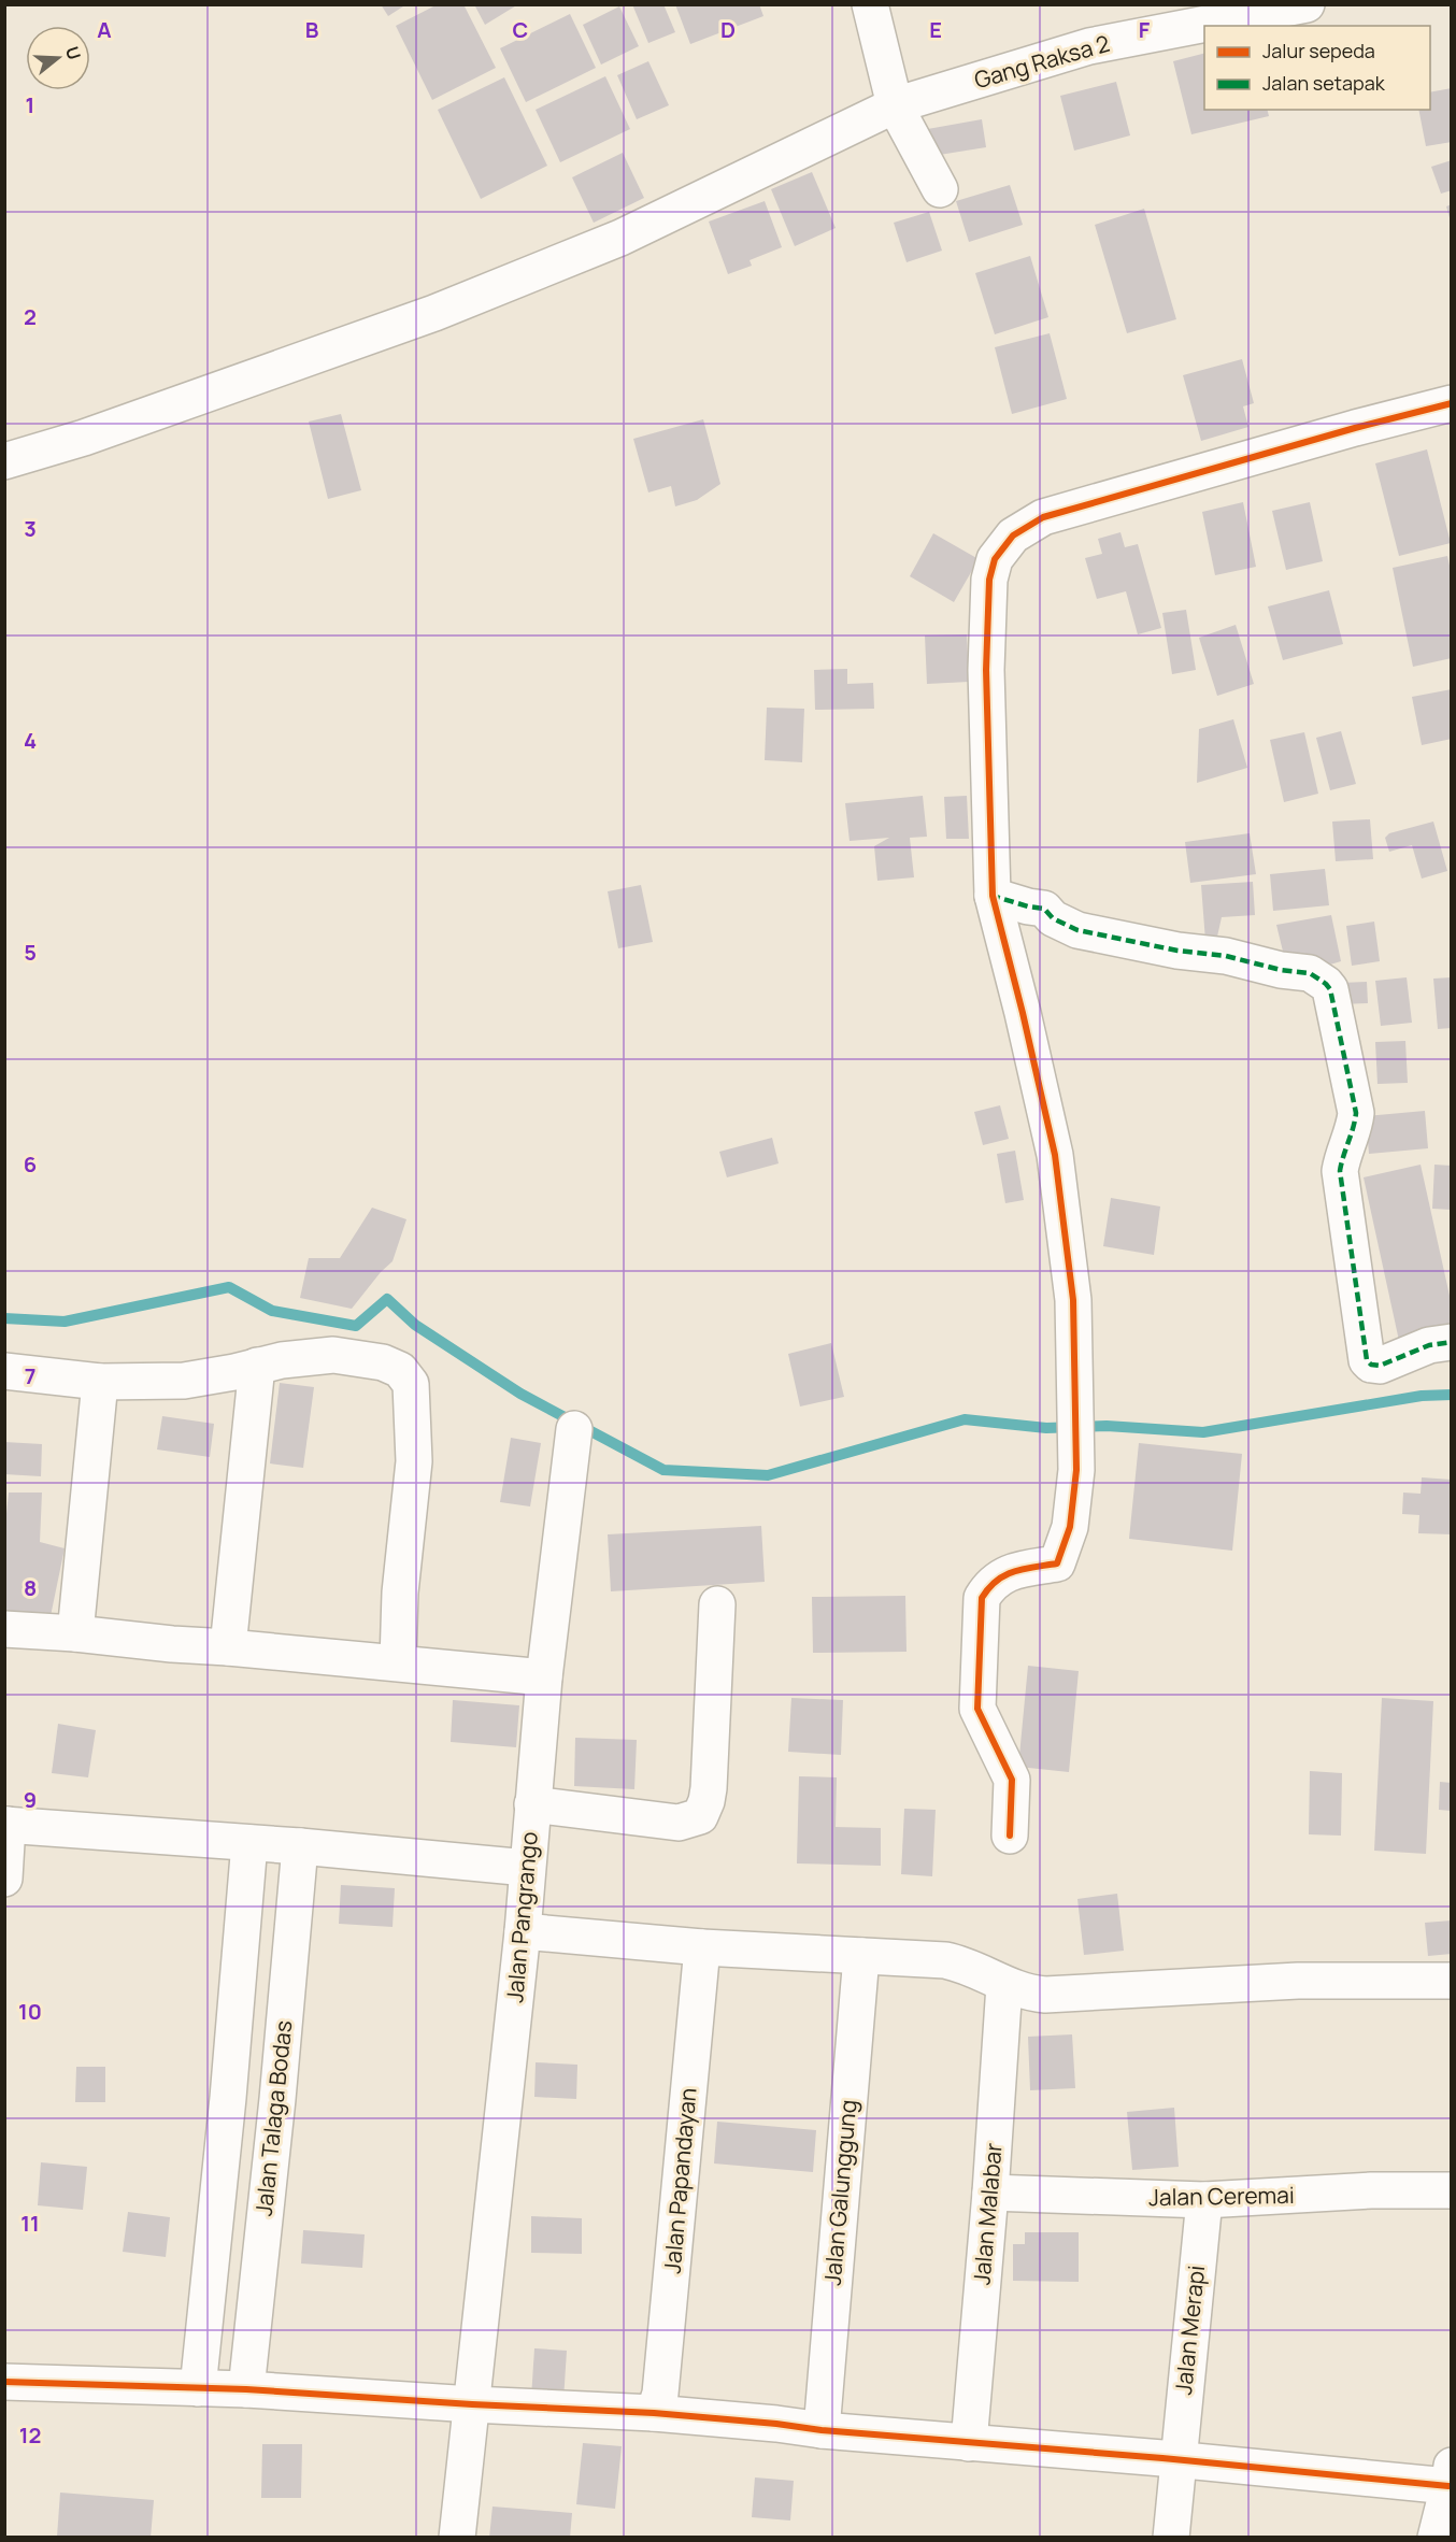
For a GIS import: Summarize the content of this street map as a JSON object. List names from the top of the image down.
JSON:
{
  "streets": {
    "street": [
      "Gang Raksa 2",
      "Jalan Pangrango",
      "Jalan Talaga Bodas",
      "Jalan Papandayan",
      "Jalan Galunggung",
      "Jalan Ceremai",
      "Jalan Malabar",
      "Jalan Merapi"
    ]
  },
  "crossings": [
    ["Jalan Ceremai", "Jalan Malabar"],
    ["Jalan Ceremai", "Jalan Merapi"]
  ],
  "legend": ["Jalur sepeda", "Jalan setapak"],
  "north": "right",
  "grid": {
    "columns": [
      "A",
      "B",
      "C",
      "D",
      "E",
      "F"
    ],
    "rows": [
      "1",
      "2",
      "3",
      "4",
      "5",
      "6",
      "7",
      "8",
      "9",
      "10",
      "11",
      "12"
    ]
  }
}
